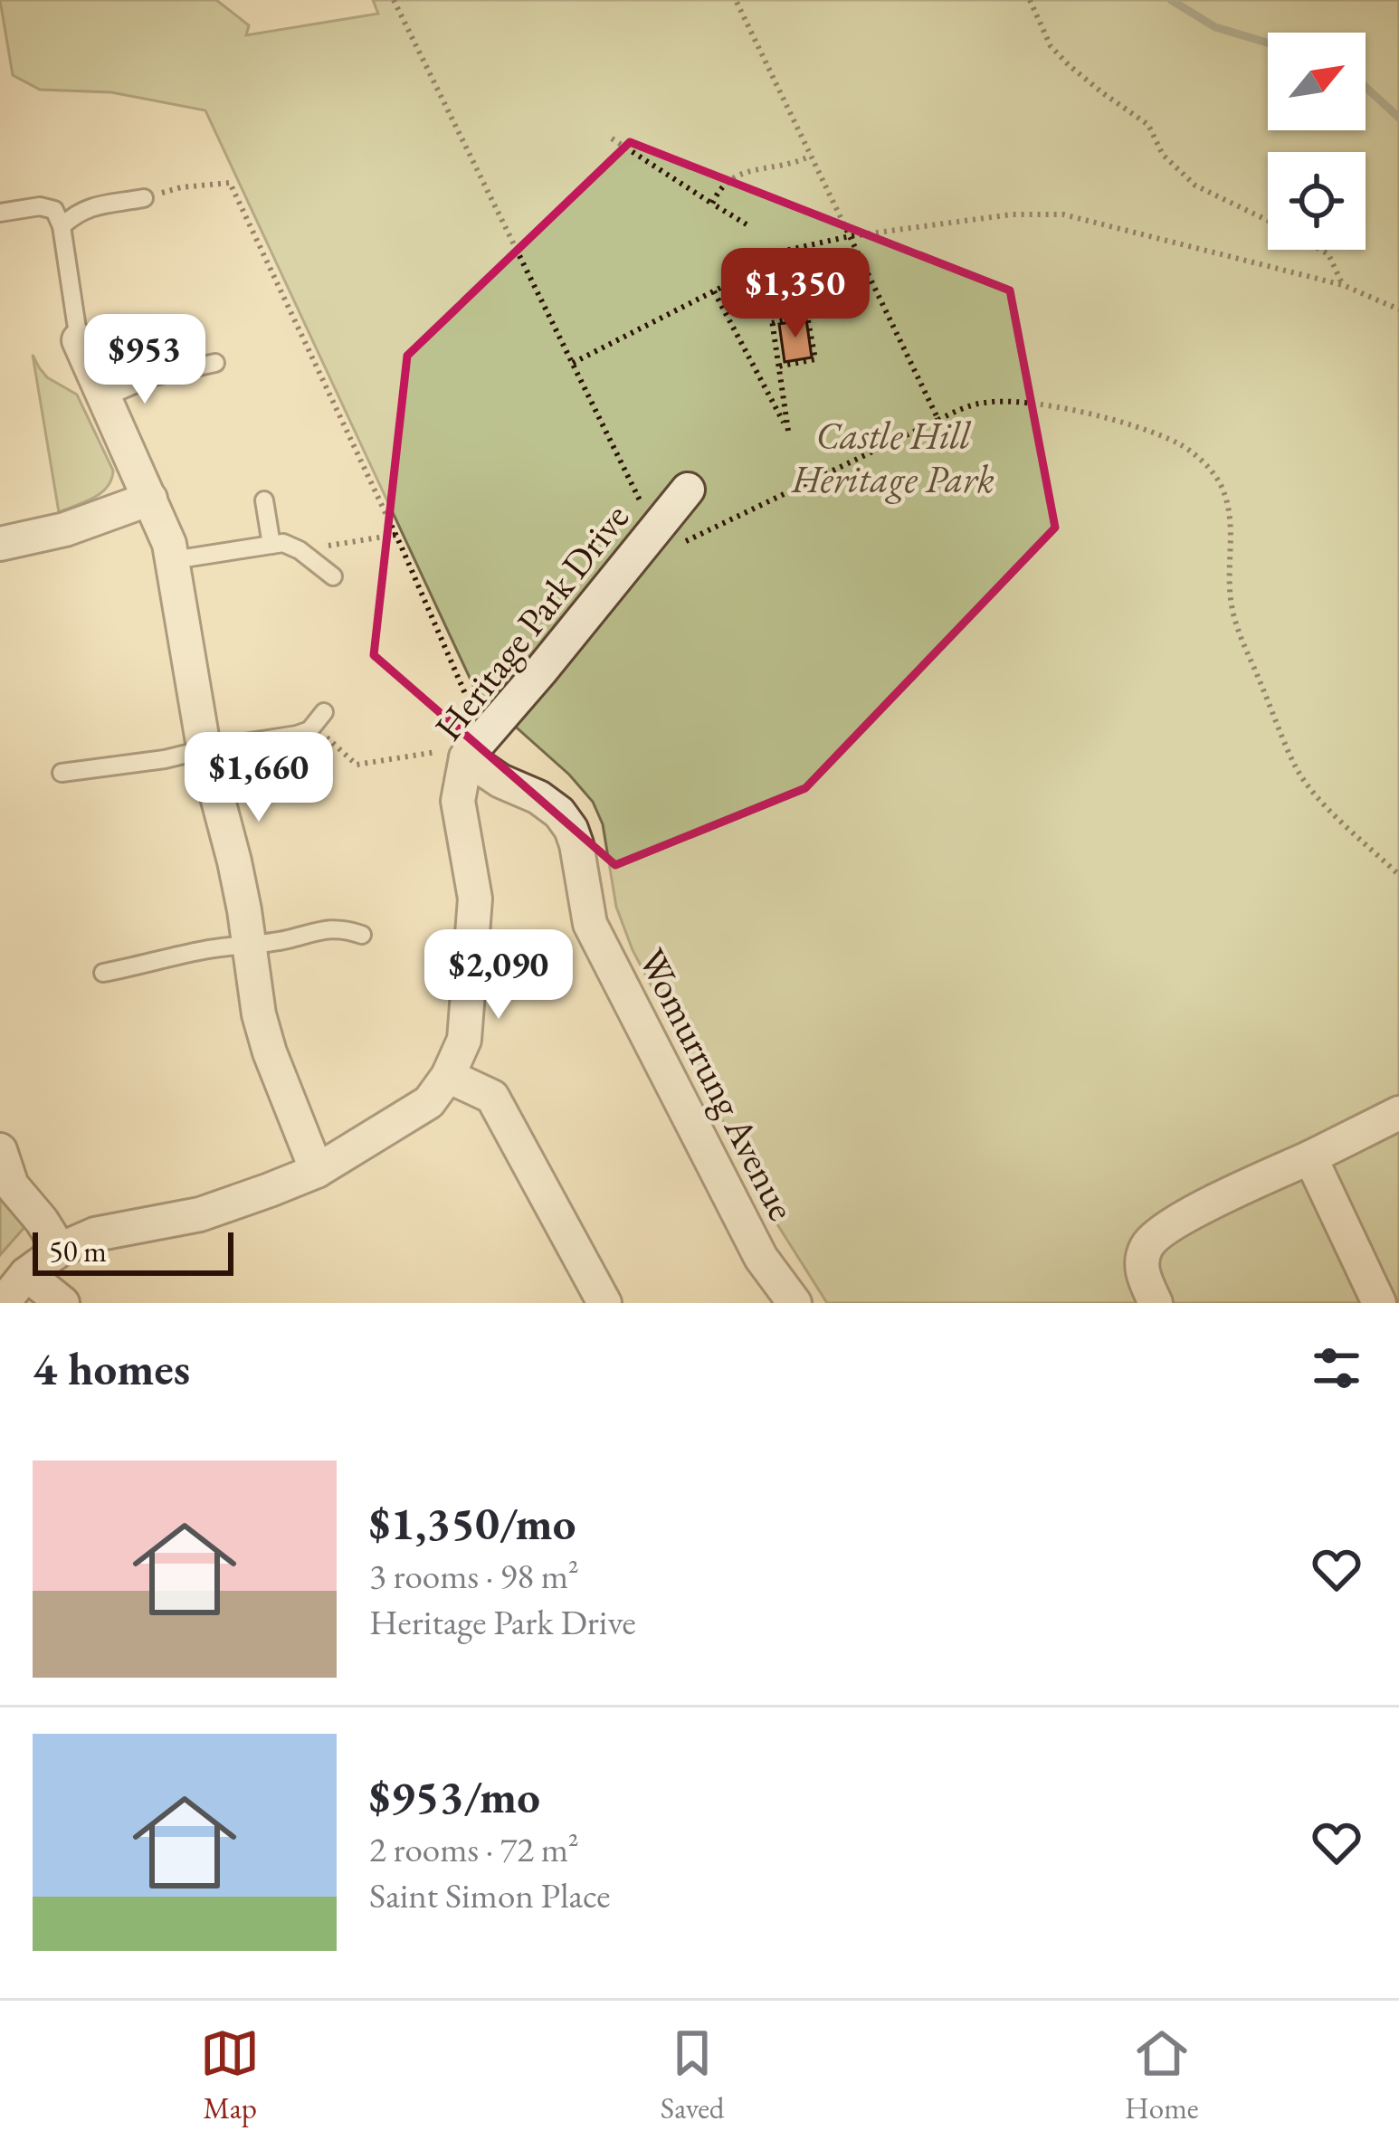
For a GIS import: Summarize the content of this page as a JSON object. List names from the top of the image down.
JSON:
{
  "streets": {
    "street": ["Heritage Park Drive", "Womurrung Avenue"]
  },
  "crossings": [
    ["Heritage Park Drive", "Womurrung Avenue"]
  ],
  "parks": ["Castle Hill Heritage Park"],
  "scale_bar": "50 m",
  "north": "top right",
  "page": {
    "price": [
      "$1,350",
      "$953",
      "$1,660",
      "$2,090"
    ],
    "scale": "50 m",
    "heading": "4 homes",
    "list": [
      {
        "name": "$1,350/mo",
        "note": "3 rooms · 98 m² · Heritage Park Drive"
      },
      {
        "name": "$953/mo",
        "note": "2 rooms · 72 m² · Saint Simon Place"
      }
    ],
    "tabs": ["Map", "Saved", "Home"]
  }
}
